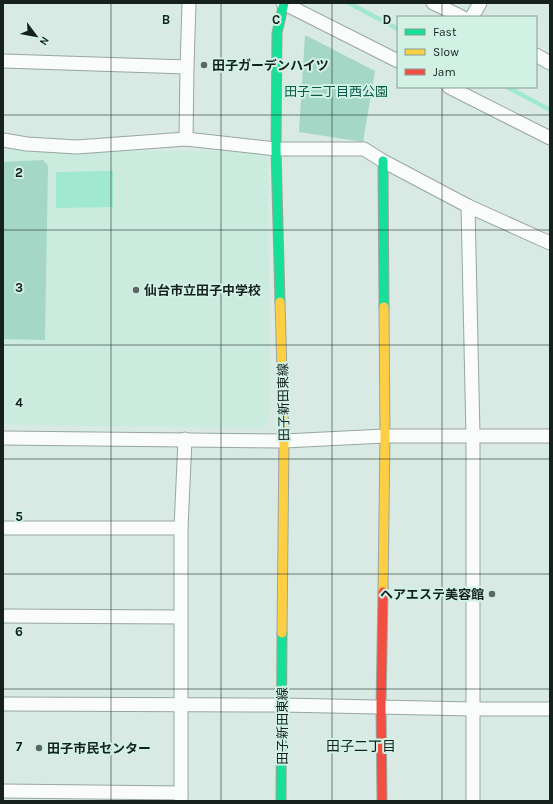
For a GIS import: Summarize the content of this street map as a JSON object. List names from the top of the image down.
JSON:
{
  "streets": {
    "street": ["田子新田東線"]
  },
  "districts": ["田子二丁目"],
  "parks": ["田子二丁目西公園"],
  "places": [
    "田子ガーデンハイツ",
    "仙台市立田子中学校",
    "ヘアエステ美容館",
    "田子市民センター"
  ],
  "legend": ["Fast", "Slow", "Jam"],
  "north": "bottom right",
  "grid": {
    "columns": ["B", "C", "D"],
    "rows": [
      "2",
      "3",
      "4",
      "5",
      "6",
      "7"
    ]
  }
}
